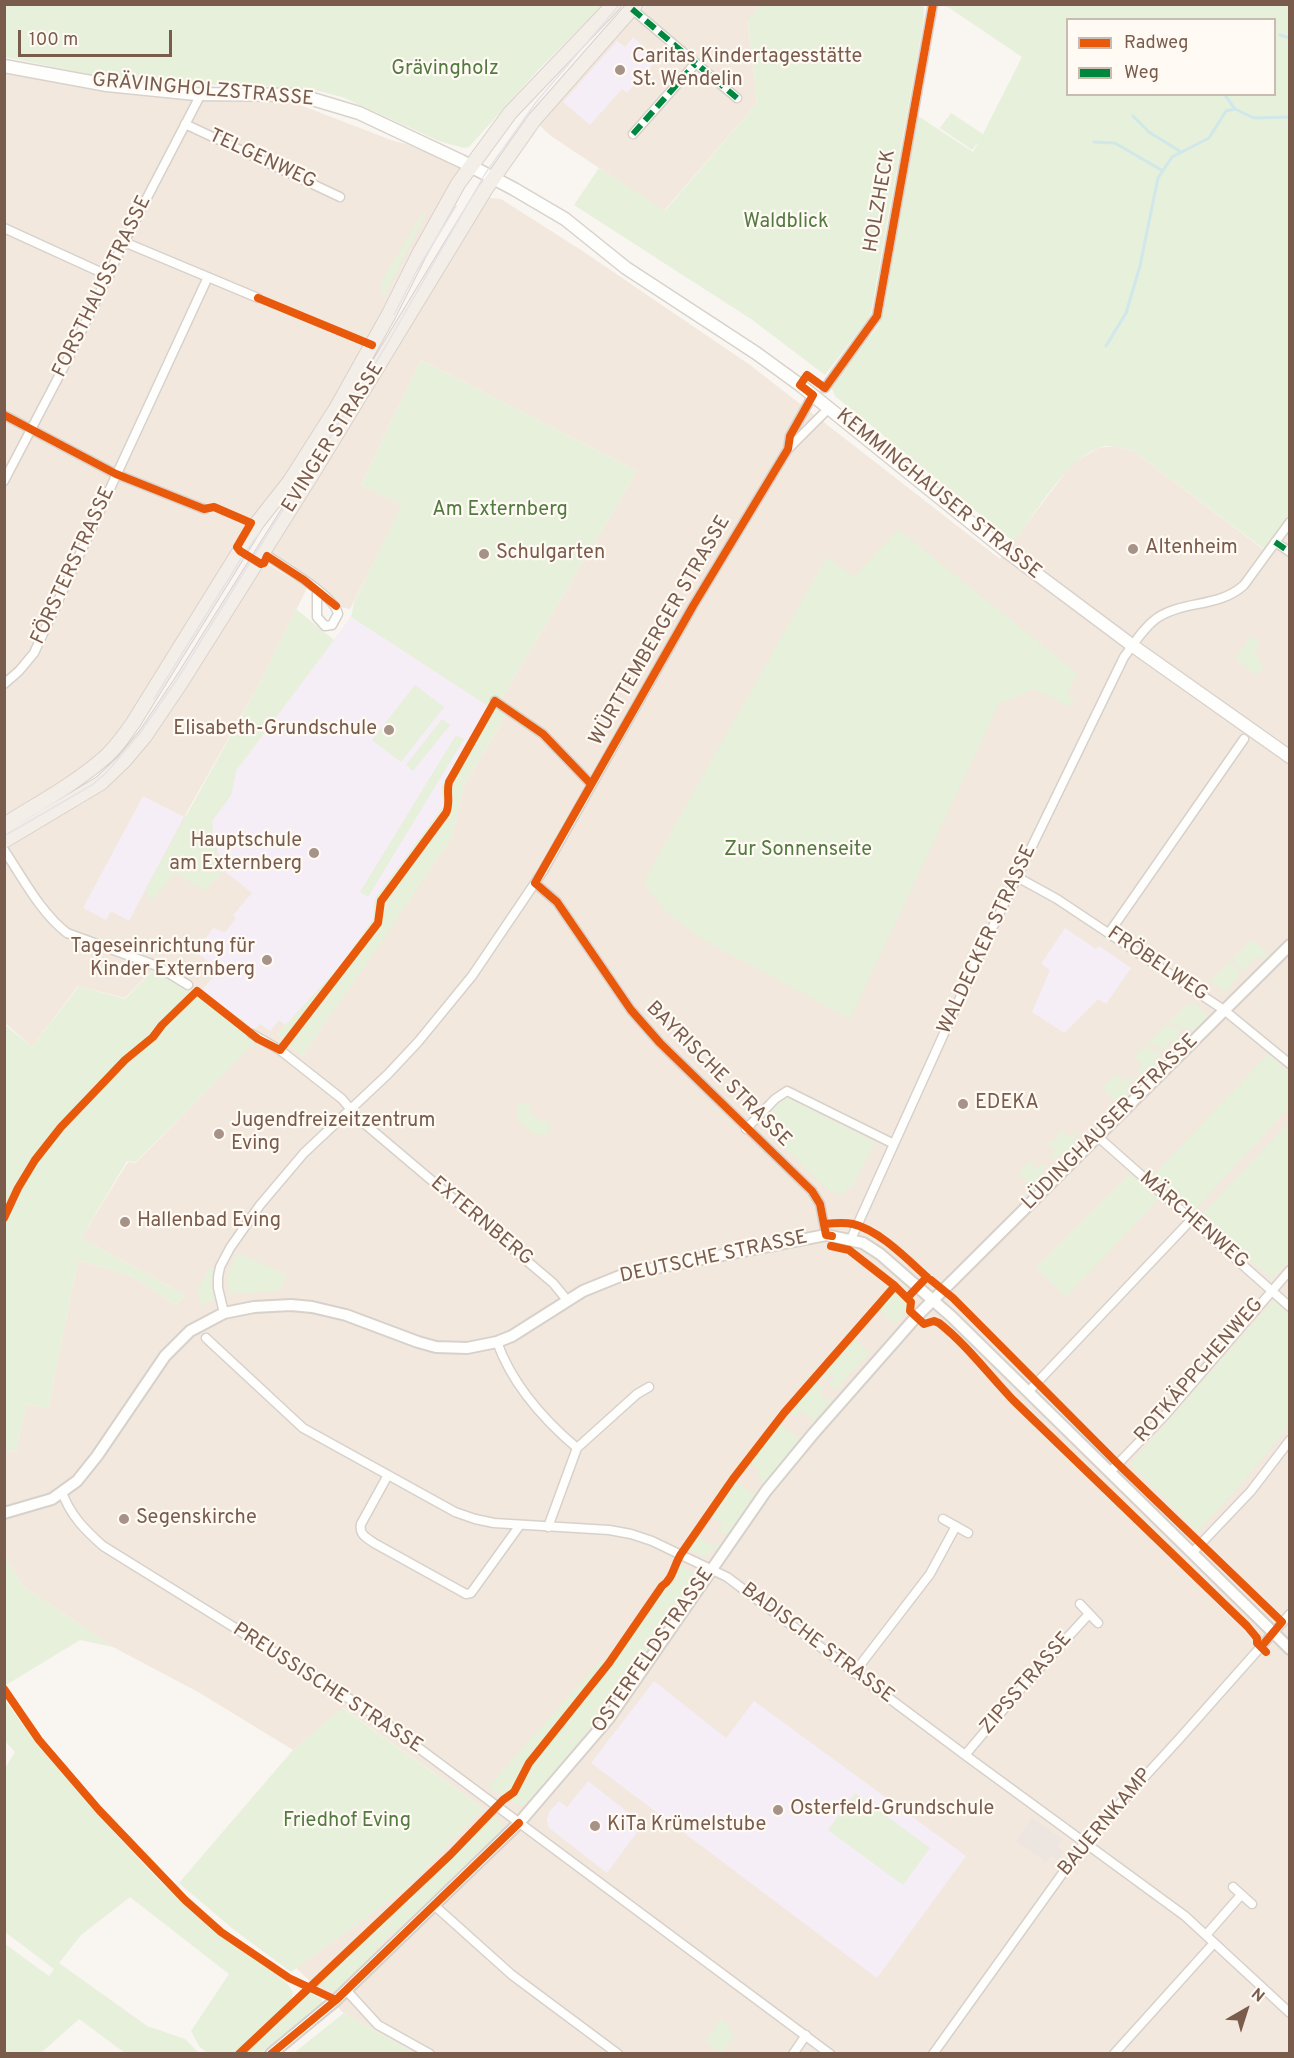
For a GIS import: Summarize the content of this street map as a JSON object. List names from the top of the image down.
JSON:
{
  "streets": {
    "main road": ["GRÄVINGHOLZSTRASSE", "EVINGER STRASSE", "KEMMINGHAUSER STRASSE"],
    "street": [
      "TELGENWEG",
      "HOLZHECK",
      "FORSTHAUSSTRASSE",
      "FÖRSTERSTRASSE",
      "WÜRTTEMBERGER STRASSE",
      "WALDECKER STRASSE",
      "FRÖBELWEG",
      "BAYRISCHE STRASSE",
      "LÜDINGHAUSER STRASSE",
      "MÄRCHENWEG",
      "EXTERNBERG",
      "DEUTSCHE STRASSE",
      "ROTKÄPPCHENWEG",
      "BADISCHE STRASSE",
      "OSTERFELDSTRASSE",
      "ZIPSSTRASSE",
      "PREUSSISCHE STRASSE",
      "BAUERNKAMP"
    ]
  },
  "crossings": [
    ["GRÄVINGHOLZSTRASSE", "FORSTHAUSSTRASSE"],
    ["GRÄVINGHOLZSTRASSE", "EVINGER STRASSE"],
    ["GRÄVINGHOLZSTRASSE", "KEMMINGHAUSER STRASSE"],
    ["TELGENWEG", "FORSTHAUSSTRASSE"],
    ["EVINGER STRASSE", "KEMMINGHAUSER STRASSE"],
    ["KEMMINGHAUSER STRASSE", "WÜRTTEMBERGER STRASSE"],
    ["KEMMINGHAUSER STRASSE", "WALDECKER STRASSE"],
    ["WÜRTTEMBERGER STRASSE", "BAYRISCHE STRASSE"],
    ["WÜRTTEMBERGER STRASSE", "EXTERNBERG"],
    ["WÜRTTEMBERGER STRASSE", "DEUTSCHE STRASSE"],
    ["WALDECKER STRASSE", "FRÖBELWEG"],
    ["WALDECKER STRASSE", "BAYRISCHE STRASSE"],
    ["WALDECKER STRASSE", "DEUTSCHE STRASSE"],
    ["FRÖBELWEG", "LÜDINGHAUSER STRASSE"],
    ["BAYRISCHE STRASSE", "DEUTSCHE STRASSE"],
    ["LÜDINGHAUSER STRASSE", "MÄRCHENWEG"],
    ["LÜDINGHAUSER STRASSE", "OSTERFELDSTRASSE"],
    ["MÄRCHENWEG", "ROTKÄPPCHENWEG"],
    ["EXTERNBERG", "DEUTSCHE STRASSE"],
    ["DEUTSCHE STRASSE", "PREUSSISCHE STRASSE"],
    ["BADISCHE STRASSE", "OSTERFELDSTRASSE"],
    ["BADISCHE STRASSE", "ZIPSSTRASSE"],
    ["BADISCHE STRASSE", "BAUERNKAMP"],
    ["OSTERFELDSTRASSE", "PREUSSISCHE STRASSE"]
  ],
  "parks": [
    "Grävingholz",
    "Waldblick",
    "Am Externberg",
    "Zur Sonnenseite",
    "Friedhof Eving"
  ],
  "places": [
    "Caritas Kindertagesstätte St. Wendelin",
    "Altenheim",
    "Schulgarten",
    "Elisabeth-Grundschule",
    "Hauptschule am Externberg",
    "Tageseinrichtung für Kinder Externberg",
    "EDEKA",
    "Jugendfreizeitzentrum Eving",
    "Hallenbad Eving",
    "Segenskirche",
    "Osterfeld-Grundschule",
    "KiTa Krümelstube"
  ],
  "legend": ["Radweg", "Weg"],
  "scale_bar": "100 m",
  "north": "top right"
}
